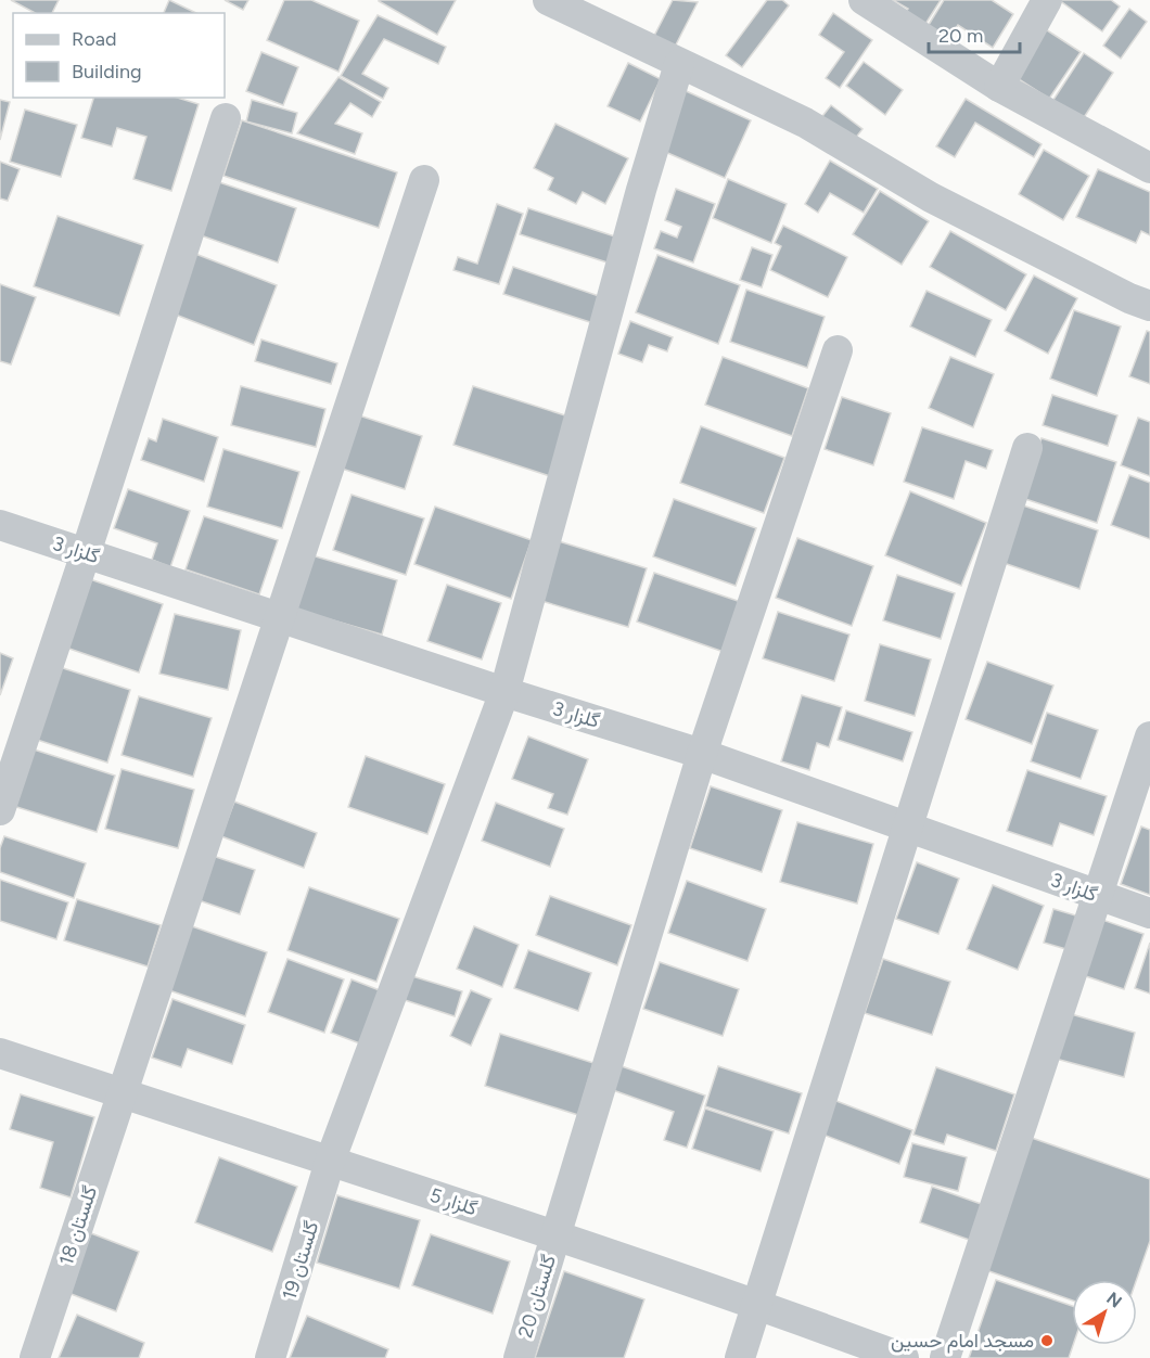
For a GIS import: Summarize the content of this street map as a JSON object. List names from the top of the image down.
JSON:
{
  "streets": {
    "street": [
      "گلزار 3",
      "گلزار 5",
      "گلستان 18",
      "گلستان 19",
      "گلستان 20"
    ]
  },
  "crossings": [
    ["گلزار 3", "گلستان 18"],
    ["گلزار 3", "گلستان 19"],
    ["گلزار 3", "گلستان 20"],
    ["گلزار 5", "گلستان 18"],
    ["گلزار 5", "گلستان 19"],
    ["گلزار 5", "گلستان 20"]
  ],
  "places": ["مسجد امام حسین"],
  "legend": ["Road", "Building"],
  "scale_bar": "20 m",
  "north": "top right"
}
